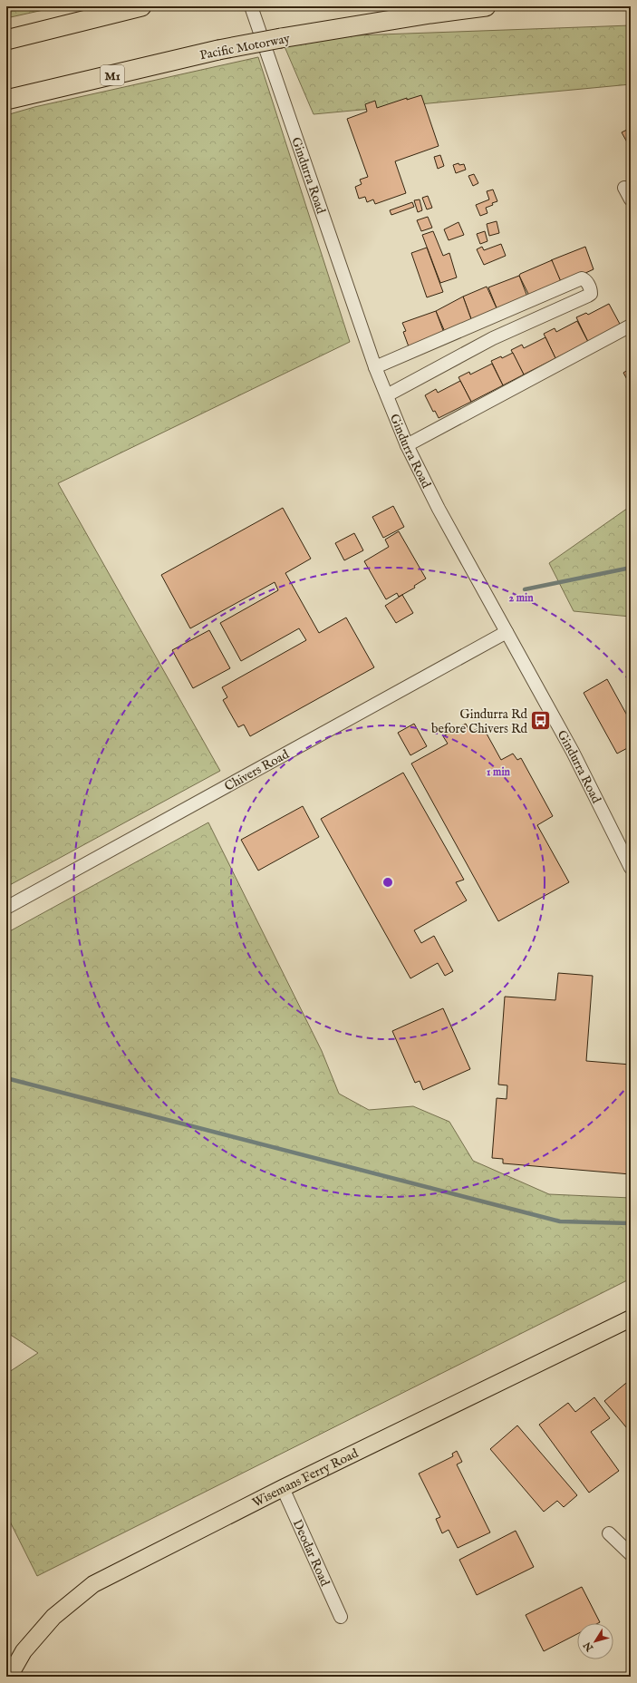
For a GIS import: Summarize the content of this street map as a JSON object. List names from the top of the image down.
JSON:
{
  "streets": {
    "highway": ["Pacific Motorway", "M1"],
    "main road": ["Wisemans Ferry Road"],
    "street": ["Gindurra Road", "Chivers Road", "Deodar Road"]
  },
  "crossings": [
    ["Gindurra Road", "Chivers Road"],
    ["Wisemans Ferry Road", "Deodar Road"]
  ],
  "places": {
    "bus stop": ["Gindurra Rd before Chivers Rd"]
  },
  "north": "bottom left",
  "rings": ["2 min", "1 min"]
}
